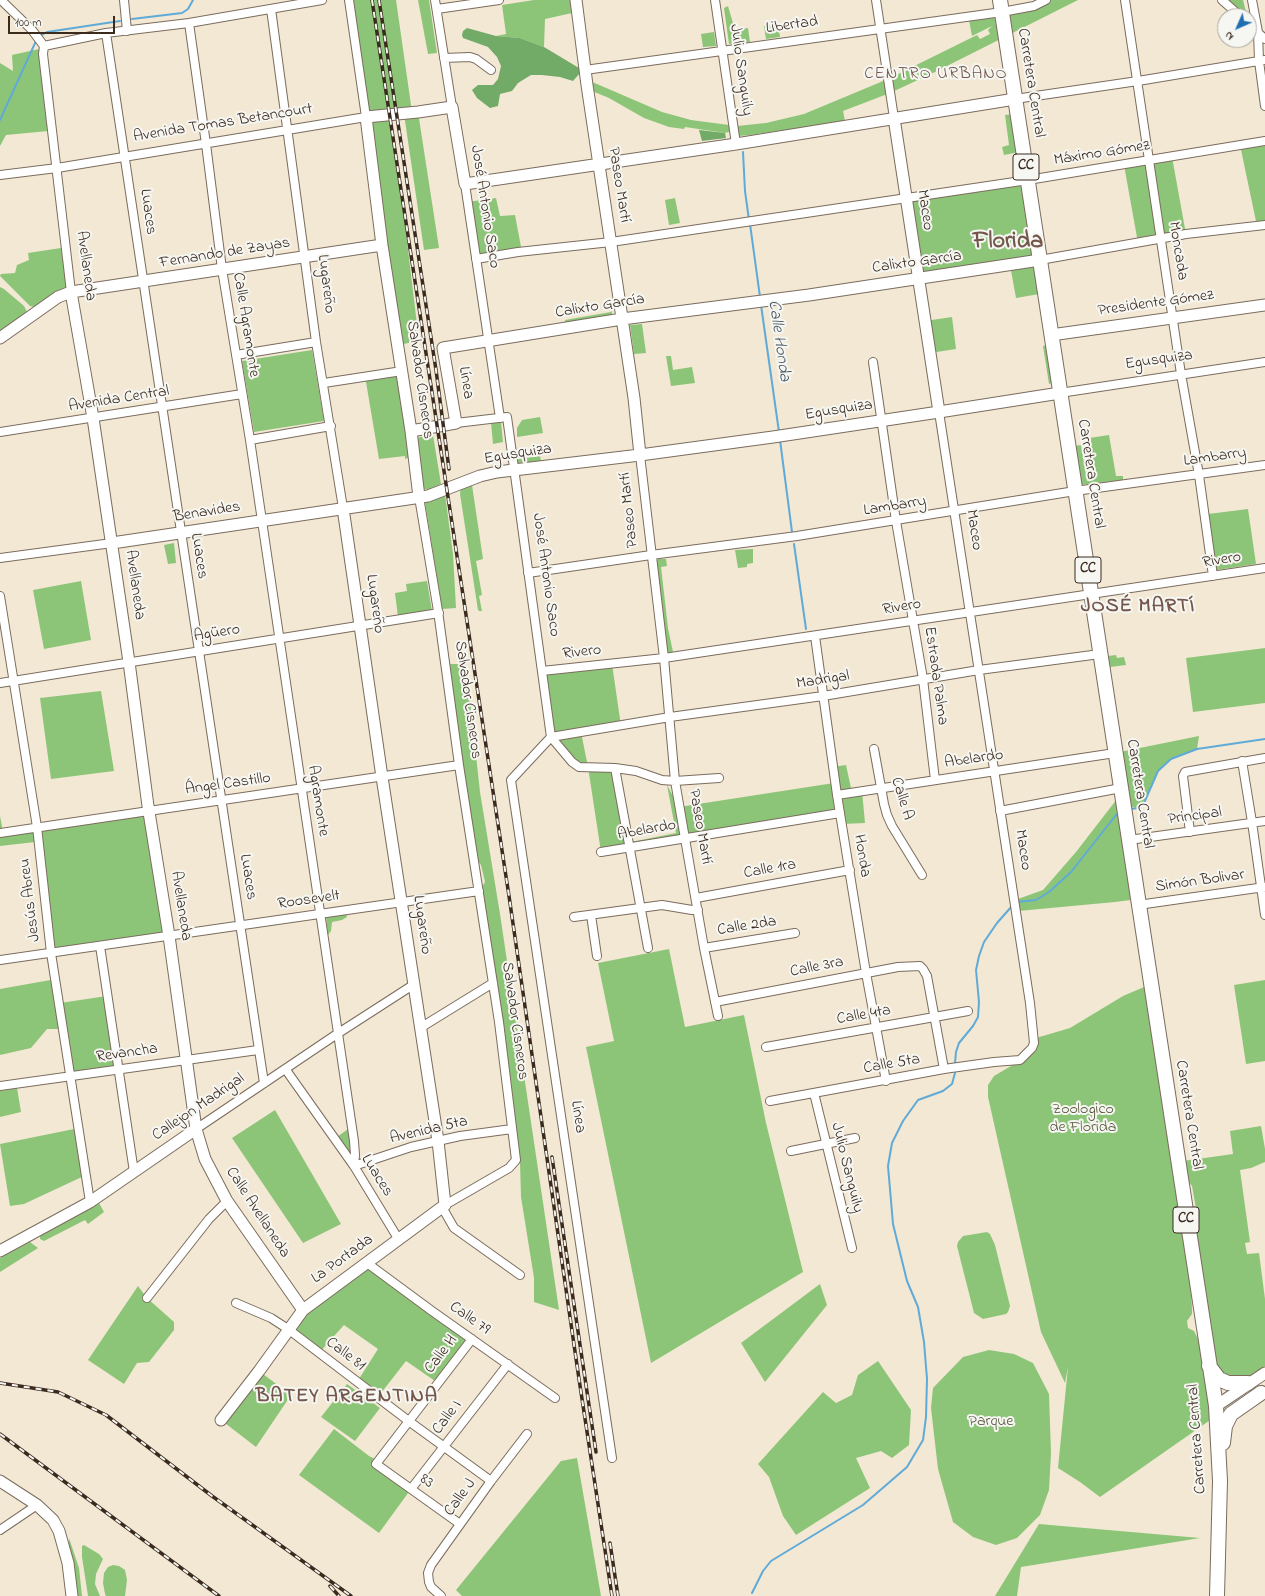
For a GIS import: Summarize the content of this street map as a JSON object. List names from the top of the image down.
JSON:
{
  "streets": {
    "highway": ["Carretera Central", "CC"],
    "street": [
      "Libertad",
      "Julio Sanguily",
      "Avenida Tomas Betancourt",
      "Máximo Gómez",
      "Paseo Martí",
      "José Antonio Saco",
      "Maceo",
      "Luaces",
      "Moncada",
      "Fernando de Zayas",
      "Calixto García",
      "Avellaneda",
      "Lugareño",
      "Presidente Gómez",
      "Calle Agramonte",
      "Egusquiza",
      "Salvador Cisneros",
      "Línea",
      "Avenida Central",
      "Lambarry",
      "Benavides",
      "Rivero",
      "Agüero",
      "Estrada Palma",
      "Madrigal",
      "Abelardo",
      "Ángel Castillo",
      "Calle A",
      "Agramonte",
      "Principal",
      "Honda",
      "Calle 1ra",
      "Simón Bolivar",
      "Jesús Abreu",
      "Roosevelt",
      "Calle 2da",
      "Calle 3ra",
      "Calle 4ta",
      "Revancha",
      "Calle 5ta",
      "Callejon Madrigal",
      "Avenida 5ta",
      "Calle Avellaneda",
      "La Portada",
      "Calle 79",
      "Calle 81",
      "Calle H",
      "Calle I",
      "83",
      "Calle J"
    ]
  },
  "crossings": [
    ["Libertad", "Julio Sanguily"],
    ["Libertad", "Carretera Central"],
    ["Libertad", "Paseo Martí"],
    ["Libertad", "Maceo"],
    ["Julio Sanguily", "Calle 5ta"],
    ["Carretera Central", "Máximo Gómez"],
    ["Carretera Central", "Calixto García"],
    ["Carretera Central", "Presidente Gómez"],
    ["Carretera Central", "Egusquiza"],
    ["Carretera Central", "Lambarry"],
    ["Carretera Central", "Rivero"],
    ["Carretera Central", "Madrigal"],
    ["Carretera Central", "Abelardo"],
    ["Carretera Central", "Principal"],
    ["Carretera Central", "Simón Bolivar"],
    ["Avenida Tomas Betancourt", "José Antonio Saco"],
    ["Avenida Tomas Betancourt", "Luaces"],
    ["Avenida Tomas Betancourt", "Avellaneda"],
    ["Avenida Tomas Betancourt", "Lugareño"],
    ["Avenida Tomas Betancourt", "Calle Agramonte"],
    ["Avenida Tomas Betancourt", "Salvador Cisneros"],
    ["Máximo Gómez", "Paseo Martí"],
    ["Máximo Gómez", "Maceo"],
    ["Máximo Gómez", "Moncada"],
    ["Paseo Martí", "Calixto García"],
    ["Paseo Martí", "Egusquiza"],
    ["Paseo Martí", "Lambarry"],
    ["Paseo Martí", "Rivero"],
    ["Paseo Martí", "Madrigal"],
    ["Paseo Martí", "Abelardo"],
    ["Paseo Martí", "Calle 1ra"],
    ["Paseo Martí", "Calle 2da"],
    ["Paseo Martí", "Calle 3ra"],
    ["José Antonio Saco", "Calixto García"],
    ["José Antonio Saco", "Egusquiza"],
    ["José Antonio Saco", "Línea"],
    ["José Antonio Saco", "Lambarry"],
    ["José Antonio Saco", "Rivero"],
    ["José Antonio Saco", "Madrigal"],
    ["Maceo", "Calixto García"],
    ["Maceo", "Egusquiza"],
    ["Maceo", "Lambarry"],
    ["Maceo", "Rivero"],
    ["Maceo", "Madrigal"],
    ["Maceo", "Abelardo"],
    ["Maceo", "Calle 5ta"],
    ["Luaces", "Fernando de Zayas"],
    ["Luaces", "Avenida Central"],
    ["Luaces", "Benavides"],
    ["Luaces", "Agüero"],
    ["Luaces", "Ángel Castillo"],
    ["Luaces", "Agramonte"],
    ["Luaces", "Roosevelt"],
    ["Luaces", "Revancha"],
    ["Luaces", "Callejon Madrigal"],
    ["Luaces", "Avenida 5ta"],
    ["Luaces", "La Portada"],
    ["Moncada", "Calixto García"],
    ["Moncada", "Presidente Gómez"],
    ["Moncada", "Egusquiza"],
    ["Moncada", "Lambarry"],
    ["Moncada", "Rivero"],
    ["Fernando de Zayas", "Avellaneda"],
    ["Fernando de Zayas", "Lugareño"],
    ["Fernando de Zayas", "Calle Agramonte"],
    ["Fernando de Zayas", "Salvador Cisneros"],
    ["Calixto García", "Línea"],
    ["Avellaneda", "Avenida Central"],
    ["Avellaneda", "Benavides"],
    ["Avellaneda", "Agüero"],
    ["Avellaneda", "Ángel Castillo"],
    ["Avellaneda", "Roosevelt"],
    ["Avellaneda", "Revancha"],
    ["Avellaneda", "Callejon Madrigal"],
    ["Avellaneda", "Calle Avellaneda"],
    ["Lugareño", "Benavides"],
    ["Lugareño", "Agüero"],
    ["Lugareño", "Ángel Castillo"],
    ["Lugareño", "Roosevelt"],
    ["Lugareño", "Callejon Madrigal"],
    ["Lugareño", "Avenida 5ta"],
    ["Lugareño", "La Portada"],
    ["Calle Agramonte", "Avenida Central"],
    ["Calle Agramonte", "Agramonte"],
    ["Egusquiza", "Salvador Cisneros"],
    ["Egusquiza", "Benavides"],
    ["Egusquiza", "Estrada Palma"],
    ["Salvador Cisneros", "Benavides"],
    ["Salvador Cisneros", "Agüero"],
    ["Salvador Cisneros", "Ángel Castillo"],
    ["Salvador Cisneros", "Roosevelt"],
    ["Salvador Cisneros", "Avenida 5ta"],
    ["Salvador Cisneros", "La Portada"],
    ["Línea", "Madrigal"],
    ["Lambarry", "Estrada Palma"],
    ["Benavides", "Agramonte"],
    ["Rivero", "Estrada Palma"],
    ["Rivero", "Honda"],
    ["Agüero", "Agramonte"],
    ["Agüero", "Jesús Abreu"],
    ["Estrada Palma", "Madrigal"],
    ["Estrada Palma", "Abelardo"],
    ["Madrigal", "Honda"],
    ["Abelardo", "Calle A"],
    ["Abelardo", "Honda"],
    ["Ángel Castillo", "Agramonte"],
    ["Ángel Castillo", "Jesús Abreu"],
    ["Agramonte", "Roosevelt"],
    ["Agramonte", "Callejon Madrigal"],
    ["Agramonte", "Avenida 5ta"],
    ["Honda", "Calle 1ra"],
    ["Honda", "Calle 3ra"],
    ["Honda", "Calle 4ta"],
    ["Honda", "Calle 5ta"],
    ["Jesús Abreu", "Roosevelt"],
    ["Jesús Abreu", "Revancha"],
    ["Jesús Abreu", "Callejon Madrigal"],
    ["Calle 3ra", "Calle 4ta"],
    ["Callejon Madrigal", "Calle Avellaneda"],
    ["Calle Avellaneda", "La Portada"],
    ["La Portada", "Calle 79"],
    ["La Portada", "Calle 81"],
    ["Calle 79", "Calle H"],
    ["Calle 79", "Calle I"],
    ["Calle 81", "Calle H"],
    ["Calle 81", "Calle I"],
    ["Calle 81", "Calle J"],
    ["Calle H", "83"],
    ["Calle I", "83"],
    ["83", "Calle J"]
  ],
  "districts": [
    "CENTRO URBANO",
    "Florida",
    "JOSÉ MARTÍ",
    "BATEY ARGENTINA"
  ],
  "water": ["Calle Honda"],
  "parks": ["Zoologico de Florida", "Parque"],
  "scale_bar": "100 m",
  "north": "bottom left"
}
